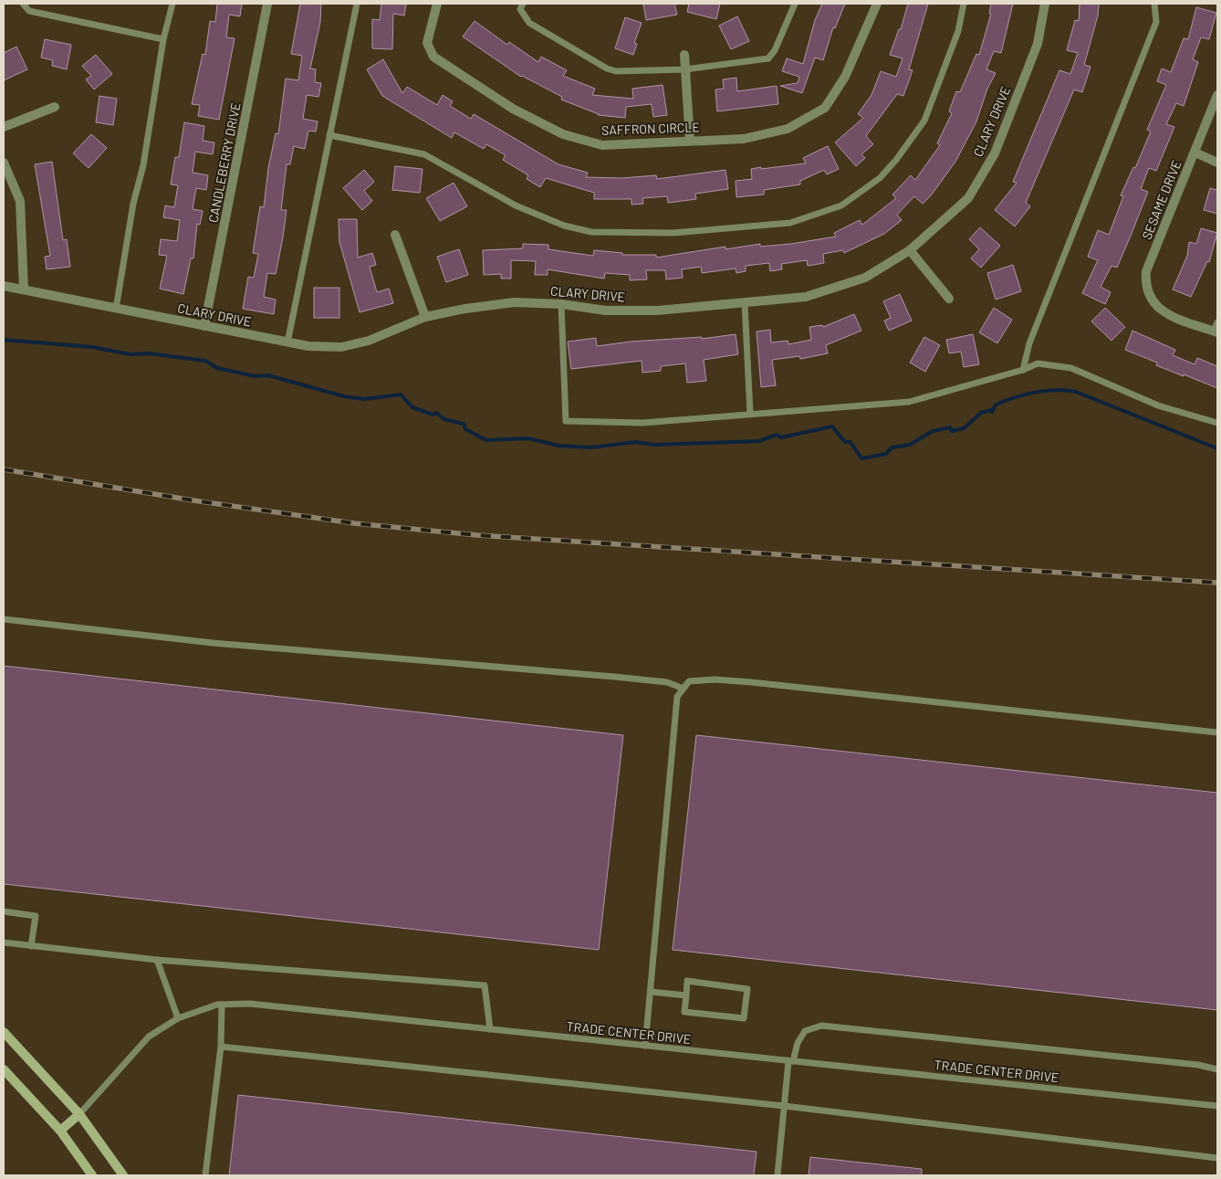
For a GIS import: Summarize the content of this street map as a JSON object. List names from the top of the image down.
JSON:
{
  "streets": {
    "street": [
      "CLARY DRIVE",
      "SAFFRON CIRCLE",
      "CANDLEBERRY DRIVE",
      "SESAME DRIVE"
    ],
    "lane": ["TRADE CENTER DRIVE"]
  },
  "crossings": [
    ["CLARY DRIVE", "CANDLEBERRY DRIVE"]
  ]
}
